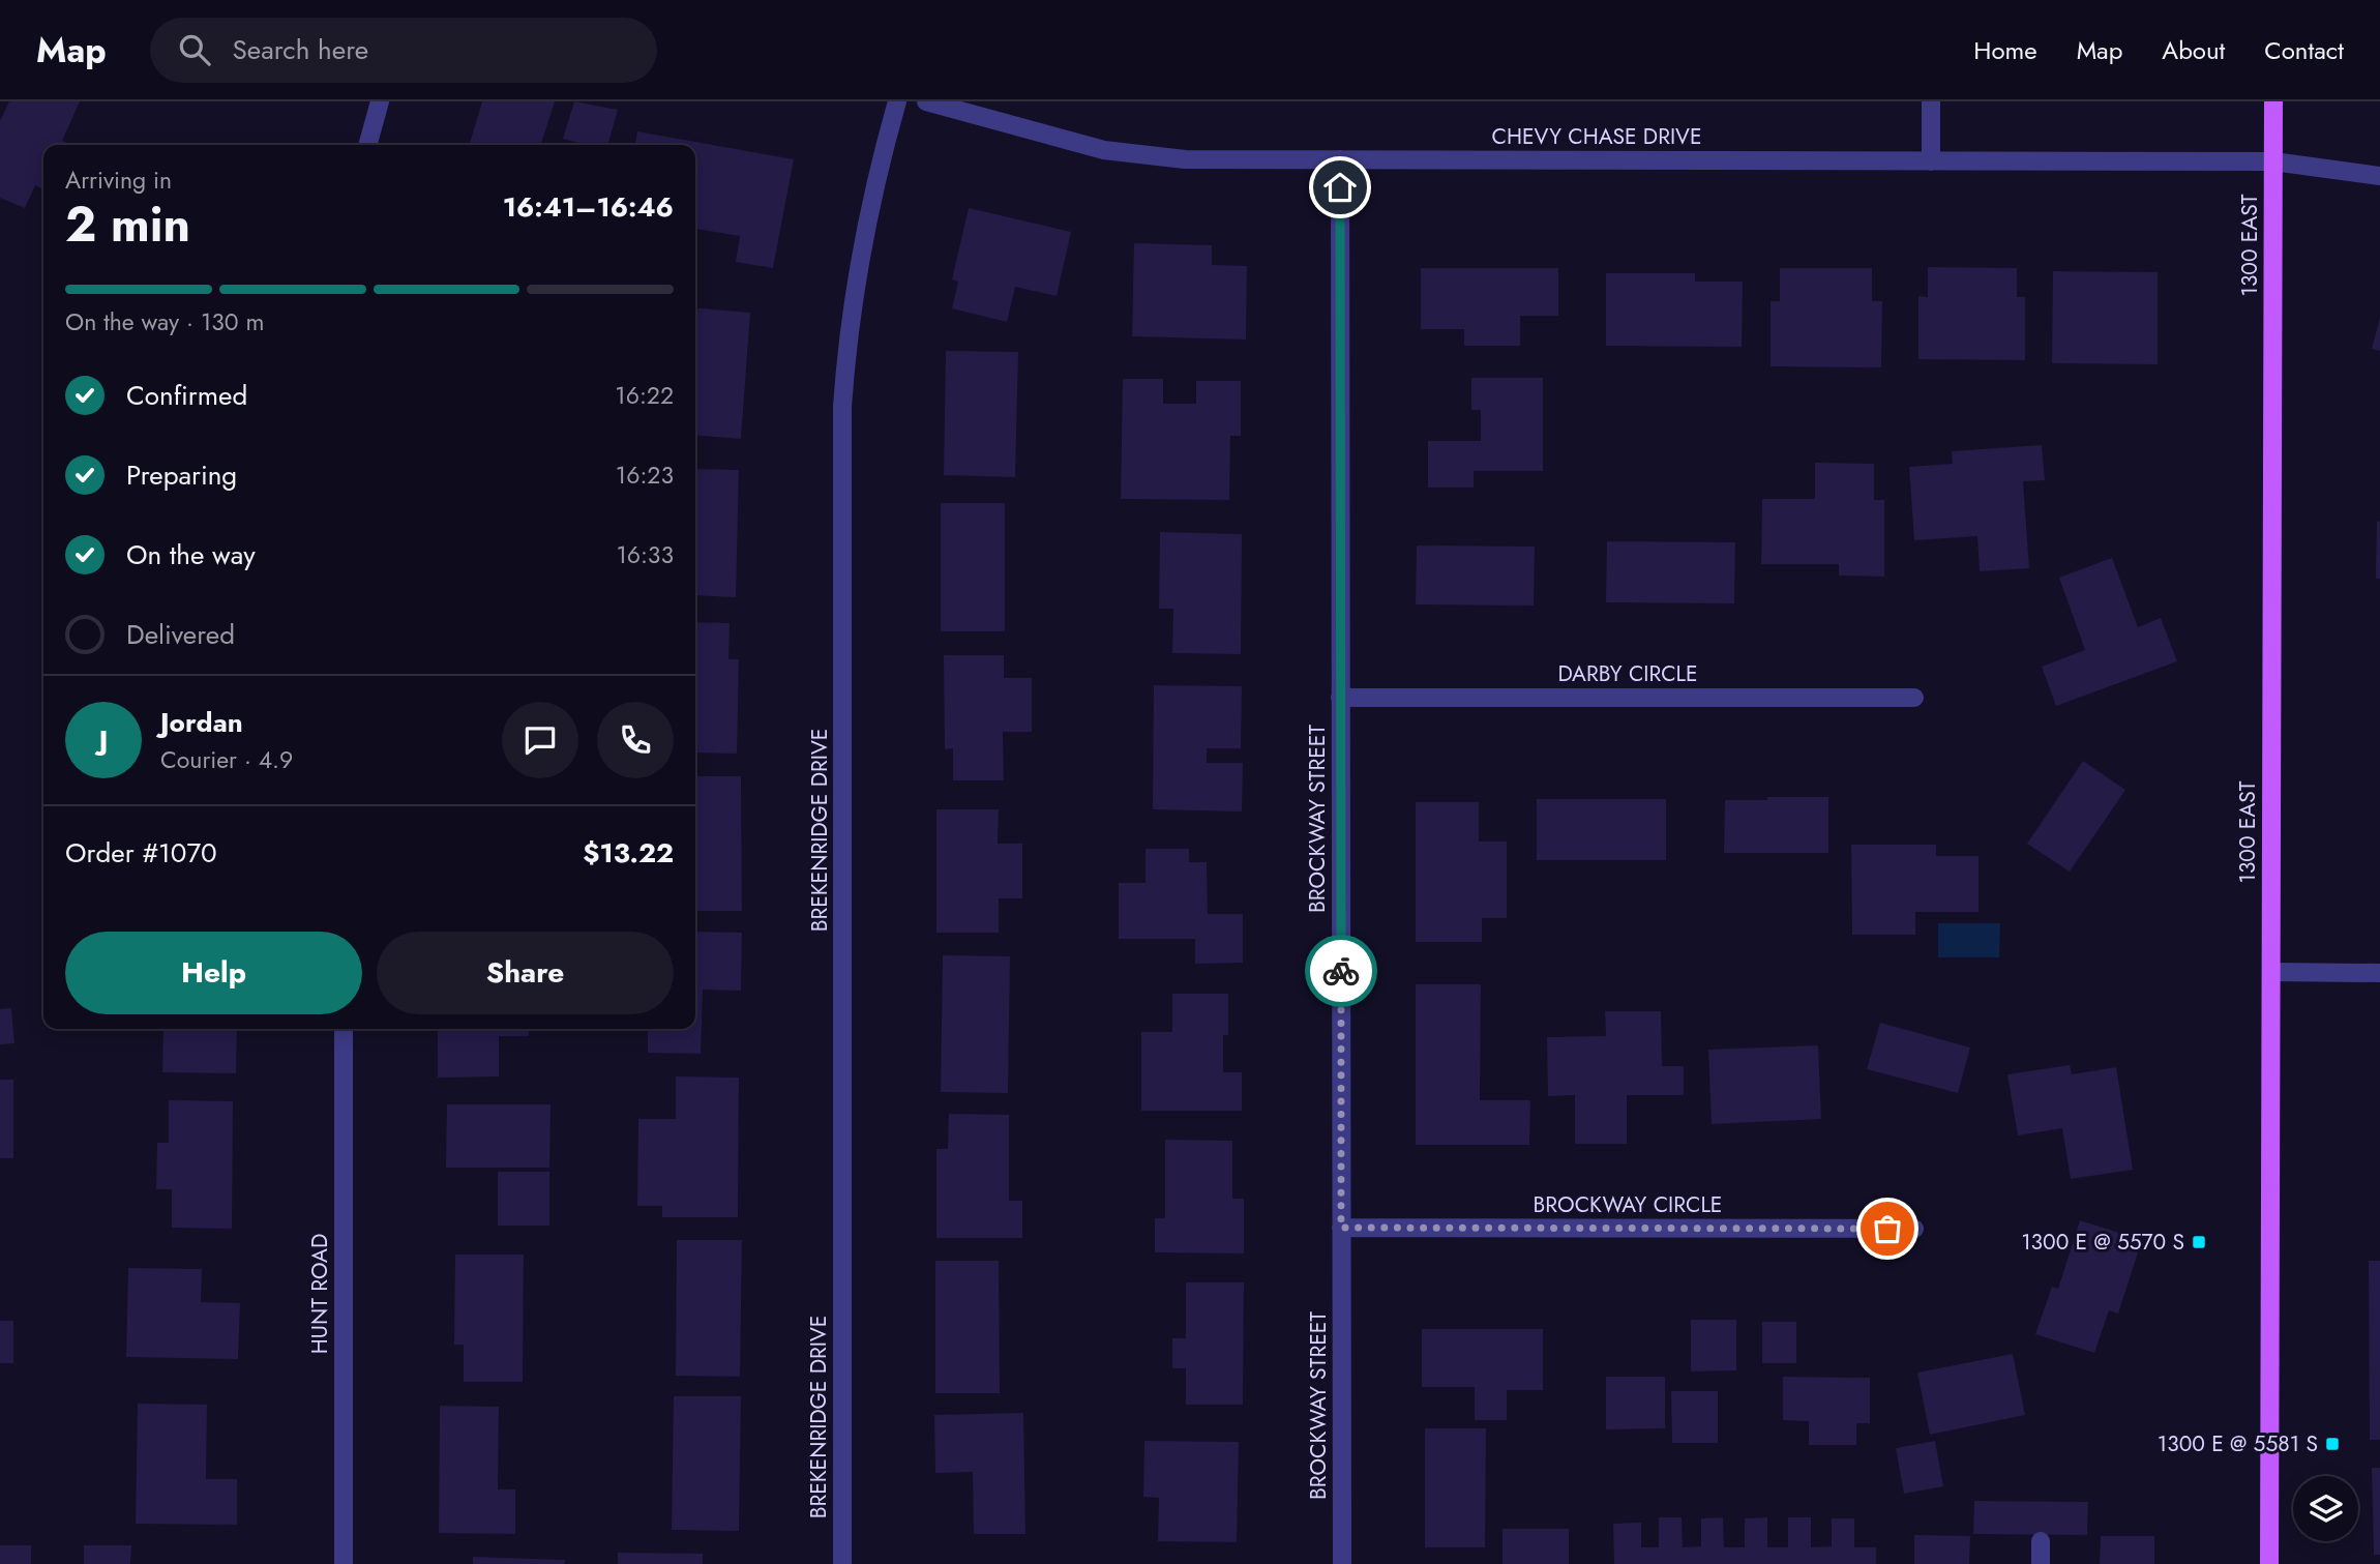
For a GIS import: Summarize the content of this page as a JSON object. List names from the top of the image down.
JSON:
{
  "streets": {
    "main road": ["1300 EAST"],
    "street": [
      "CHEVY CHASE DRIVE",
      "DARBY CIRCLE",
      "BROCKWAY STREET",
      "BREKENRIDGE DRIVE",
      "BROCKWAY CIRCLE",
      "HUNT ROAD"
    ]
  },
  "crossings": [
    ["CHEVY CHASE DRIVE", "1300 EAST"],
    ["CHEVY CHASE DRIVE", "BROCKWAY STREET"],
    ["DARBY CIRCLE", "BROCKWAY STREET"],
    ["BROCKWAY STREET", "BROCKWAY CIRCLE"]
  ],
  "places": {
    "transit": ["1300 E @ 5570 S", "1300 E @ 5581 S"]
  },
  "page": {
    "header": "Map",
    "search": "Search here",
    "nav": [
      "Home",
      "Map",
      "About",
      "Contact"
    ],
    "heading": ["2 min", "Arriving in", "16:41–16:46"],
    "panel": [
      "Jordan",
      "Courier · 4.9",
      "Order #1070",
      "$13.22"
    ],
    "bar": "On the way · 130 m",
    "list": [
      ["Confirmed", "16:22"],
      ["Preparing", "16:23"],
      ["On the way", "16:33"],
      "Delivered"
    ],
    "round": "J",
    "buttons": ["Help", "Share"]
  }
}
